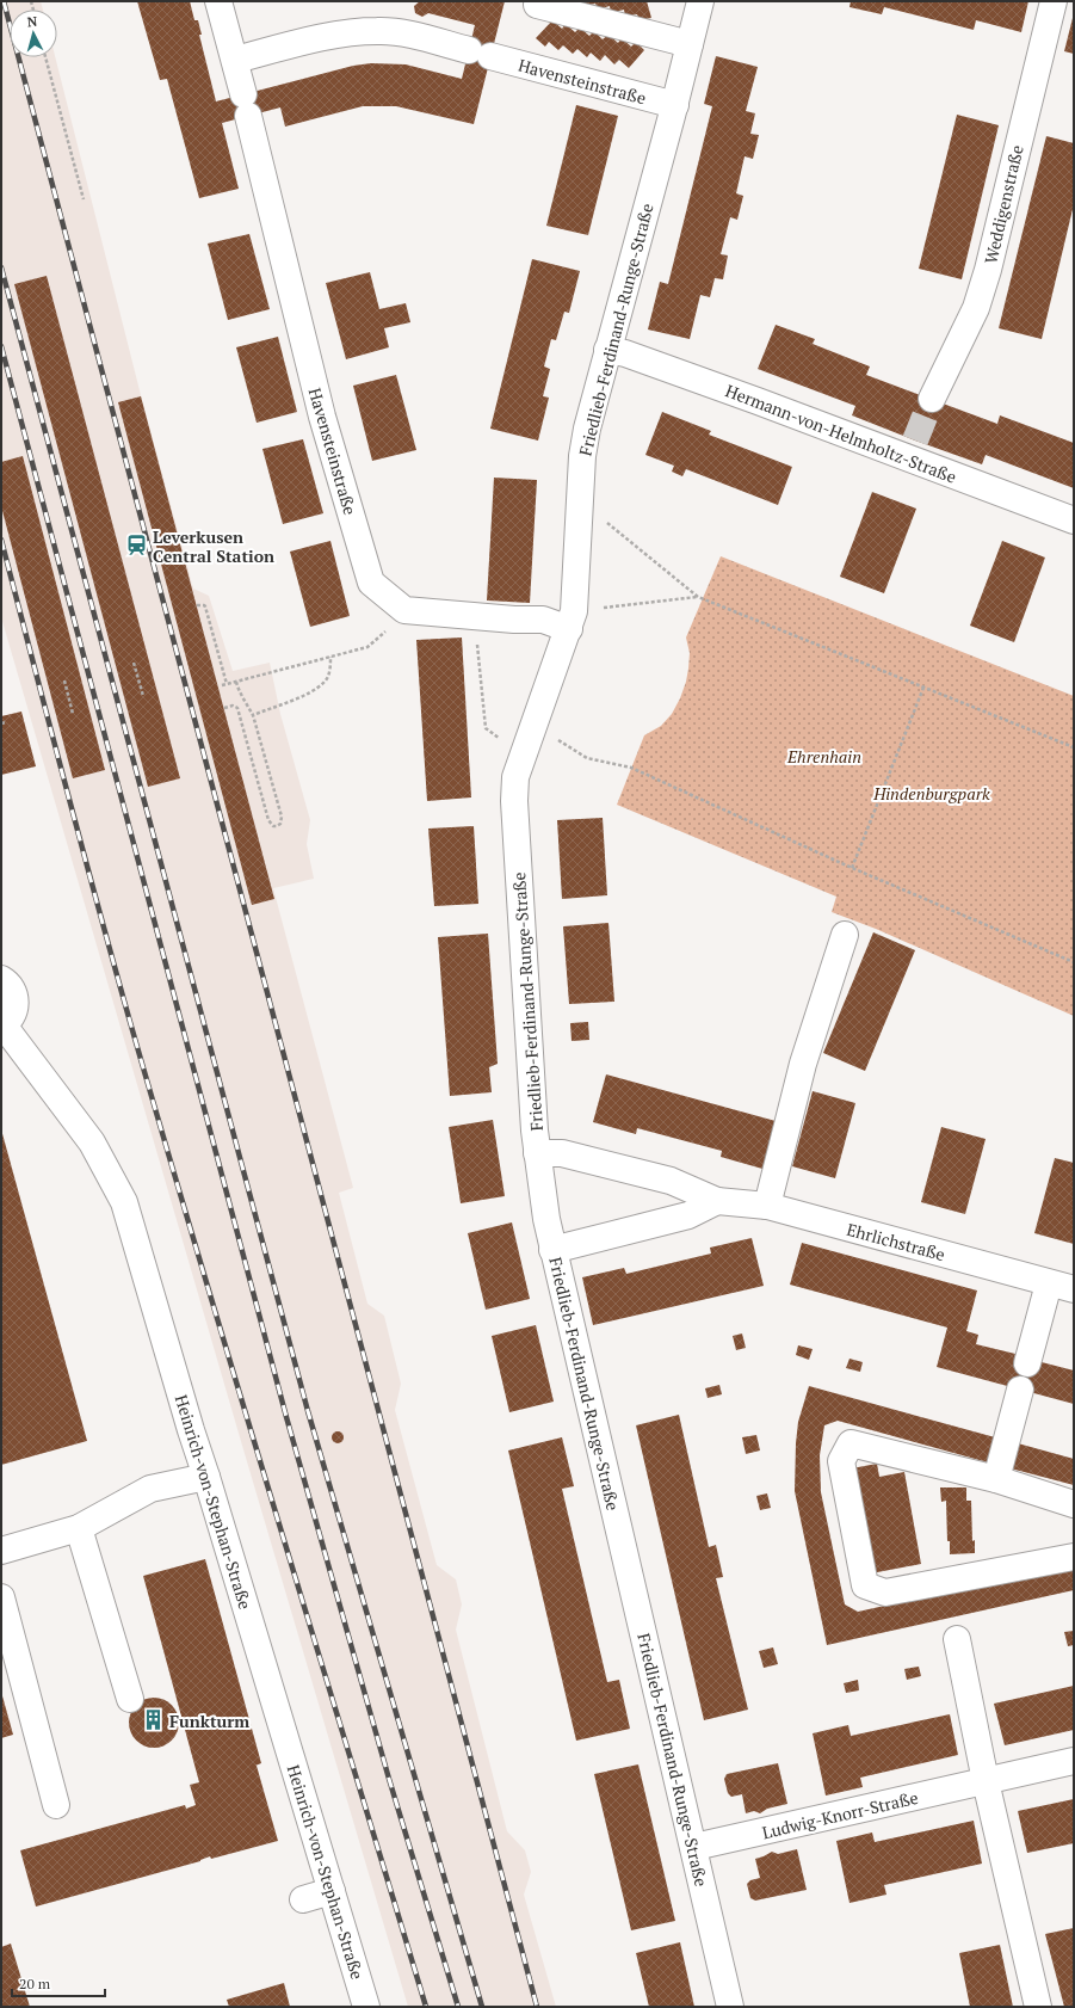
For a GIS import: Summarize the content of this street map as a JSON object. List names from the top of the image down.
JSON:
{
  "streets": {
    "street": [
      "Havensteinstraße",
      "Weddigenstraße",
      "Friedlieb-Ferdinand-Runge-Straße",
      "Hermann-von-Helmholtz-Straße",
      "Ehrlichstraße",
      "Heinrich-von-Stephan-Straße",
      "Ludwig-Knorr-Straße"
    ]
  },
  "crossings": [
    ["Havensteinstraße", "Friedlieb-Ferdinand-Runge-Straße"],
    ["Friedlieb-Ferdinand-Runge-Straße", "Hermann-von-Helmholtz-Straße"],
    ["Friedlieb-Ferdinand-Runge-Straße", "Ehrlichstraße"],
    ["Friedlieb-Ferdinand-Runge-Straße", "Ludwig-Knorr-Straße"]
  ],
  "parks": ["Ehrenhain", "Hindenburgpark"],
  "places": {
    "station": ["Leverkusen Central Station"],
    "building": ["Funkturm"]
  },
  "scale_bar": "20 m",
  "north": "top"
}
